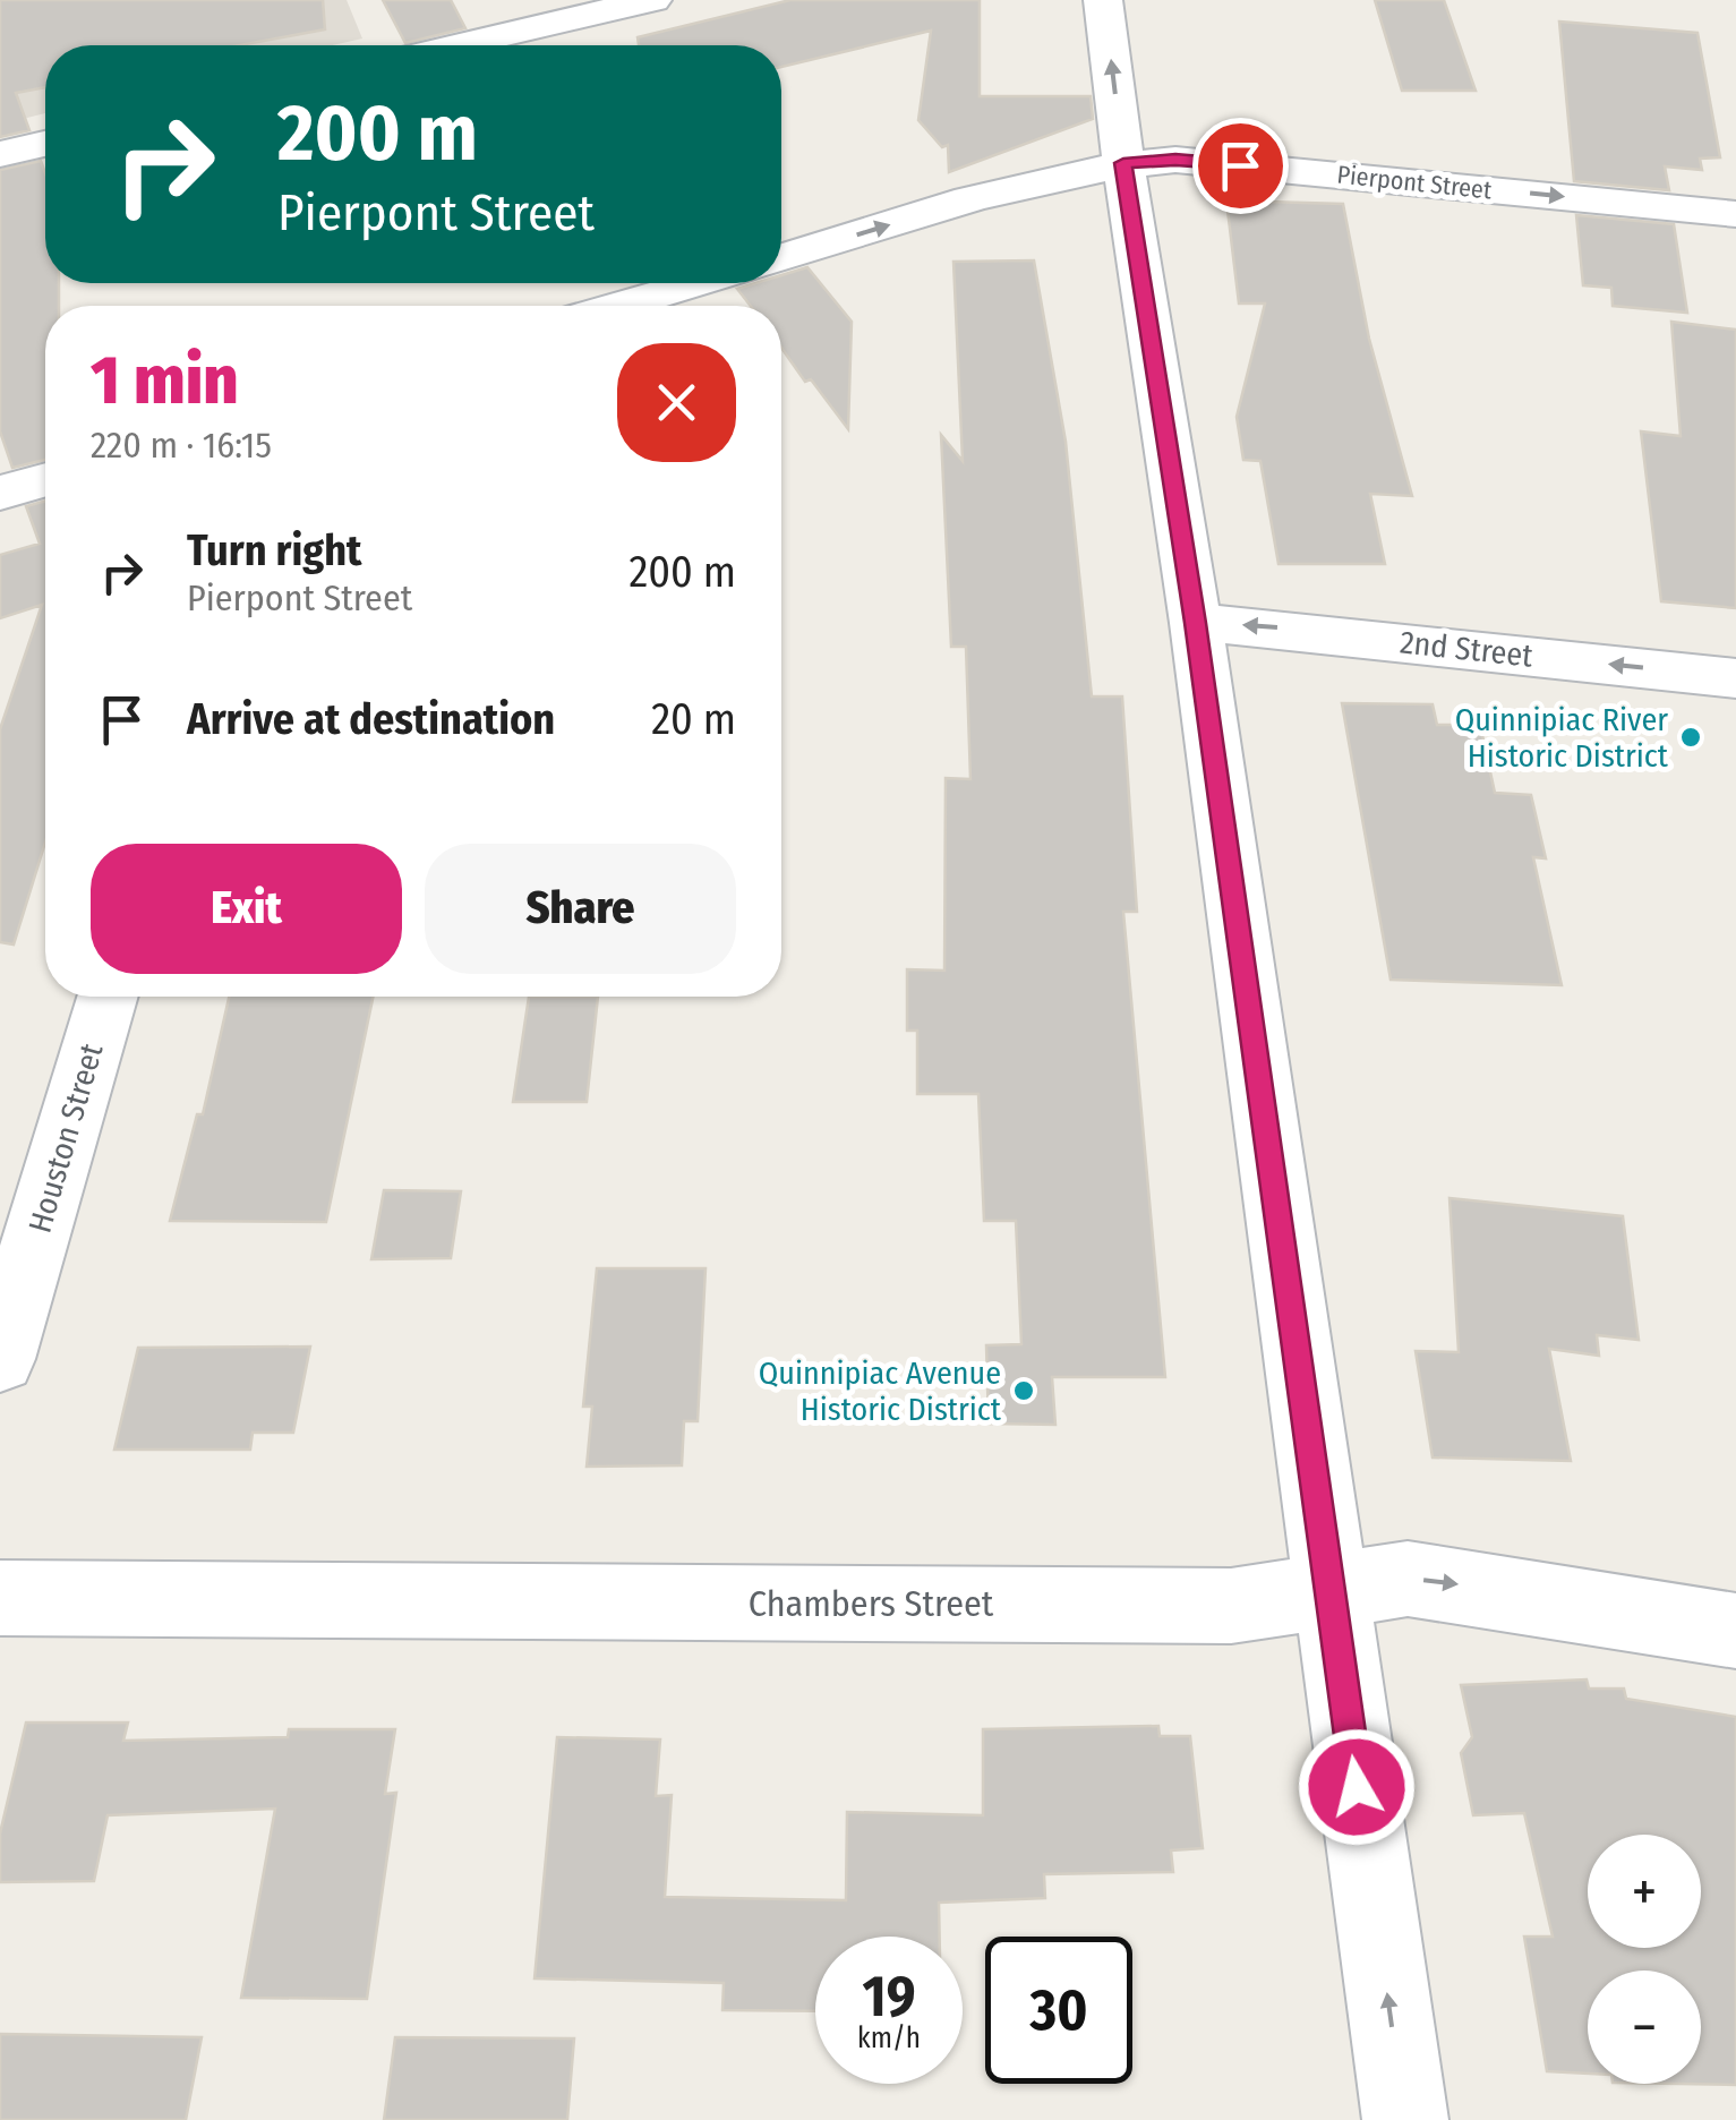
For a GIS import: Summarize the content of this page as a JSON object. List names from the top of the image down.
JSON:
{
  "streets": {
    "street": [
      "Pierpont Street",
      "2nd Street",
      "Houston Street",
      "Chambers Street"
    ]
  },
  "one_way": ["Pierpont Street", "2nd Street"],
  "places": ["Quinnipiac River Historic District", "Quinnipiac Avenue Historic District"],
  "page": {
    "turn": ["200 m", "Pierpont Street"],
    "heading": ["1 min", "220 m · 16:15"],
    "list": [
      {
        "name": "Turn right",
        "note": "Pierpont Street",
        "value": "200 m"
      },
      {
        "name": "Arrive at destination",
        "value": "20 m"
      }
    ],
    "buttons": ["Exit", "Share"],
    "map_buttons": ["+", "−"],
    "speed": "19 km/h",
    "limit": "30"
  }
}
